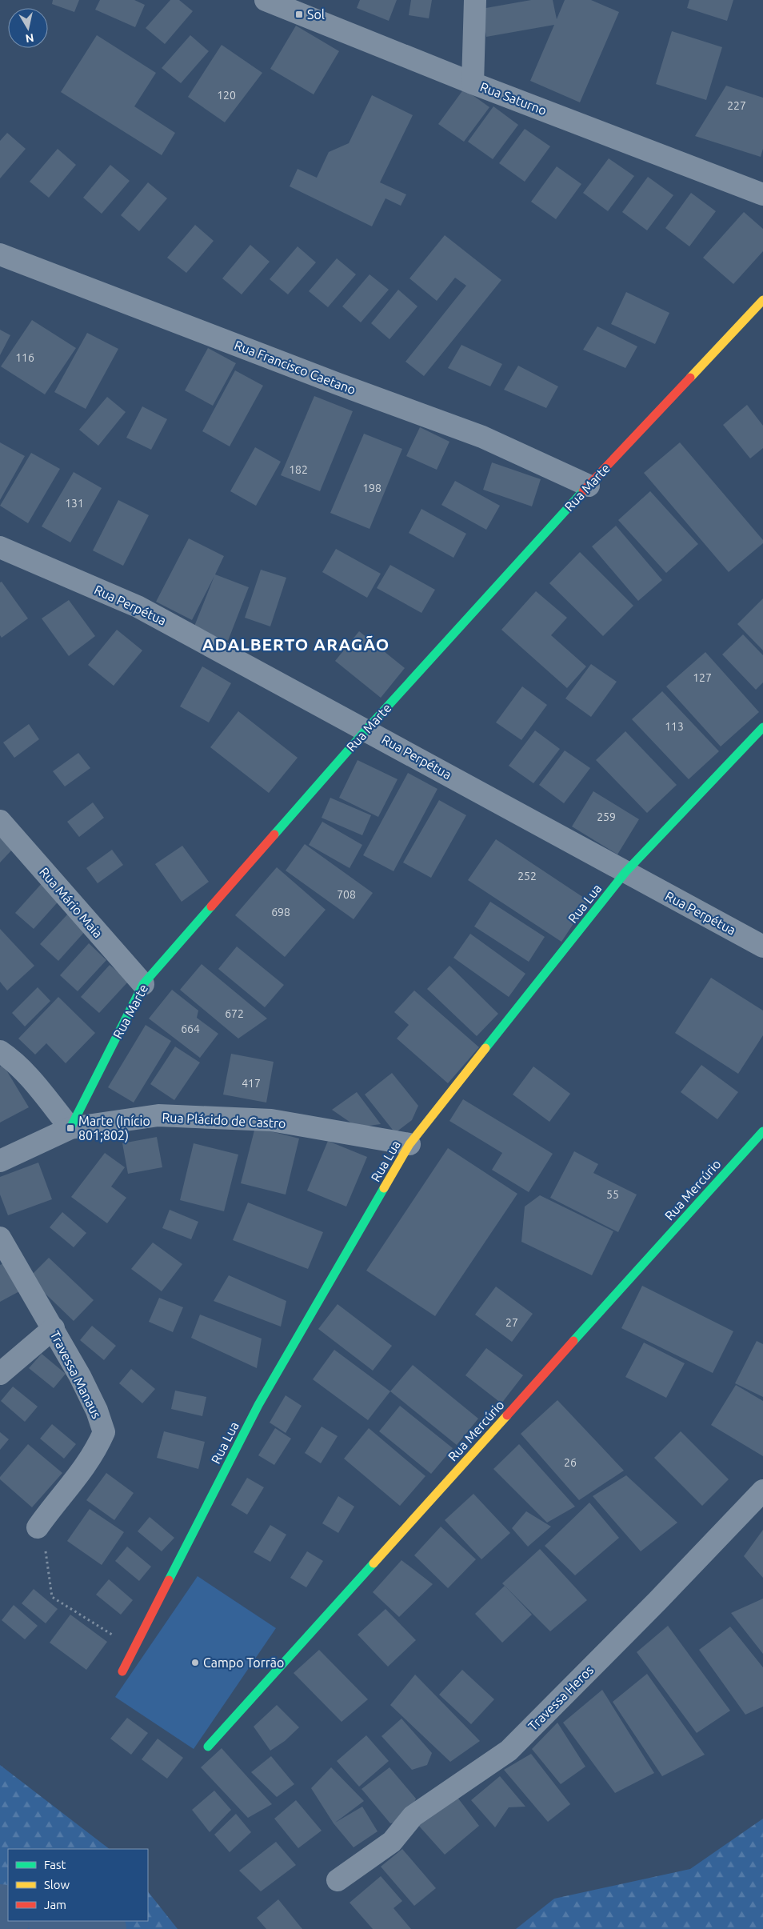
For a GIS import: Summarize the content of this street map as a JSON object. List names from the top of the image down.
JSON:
{
  "streets": {
    "street": [
      "Rua Saturno",
      "Rua Francisco Caetano",
      "Rua Marte",
      "Rua Perpétua",
      "Rua Mário Maia",
      "Rua Lua",
      "Rua Plácido de Castro",
      "Rua Mercúrio",
      "Travessa Manaus",
      "Travessa Heros"
    ]
  },
  "crossings": [
    ["Rua Francisco Caetano", "Rua Marte"],
    ["Rua Marte", "Rua Perpétua"],
    ["Rua Marte", "Rua Mário Maia"],
    ["Rua Marte", "Rua Plácido de Castro"],
    ["Rua Perpétua", "Rua Lua"],
    ["Rua Lua", "Rua Plácido de Castro"]
  ],
  "districts": ["ADALBERTO ARAGÃO"],
  "places": {
    "transit": ["Sol", "Marte (Início 801;802)"],
    "other": ["Campo Torrão"]
  },
  "house_numbers": [
    "120",
    "227",
    "116",
    "182",
    "198",
    "131",
    "127",
    "113",
    "259",
    "252",
    "708",
    "698",
    "672",
    "664",
    "417",
    "55",
    "27",
    "26"
  ],
  "legend": ["Fast", "Slow", "Jam"],
  "north": "bottom"
}
